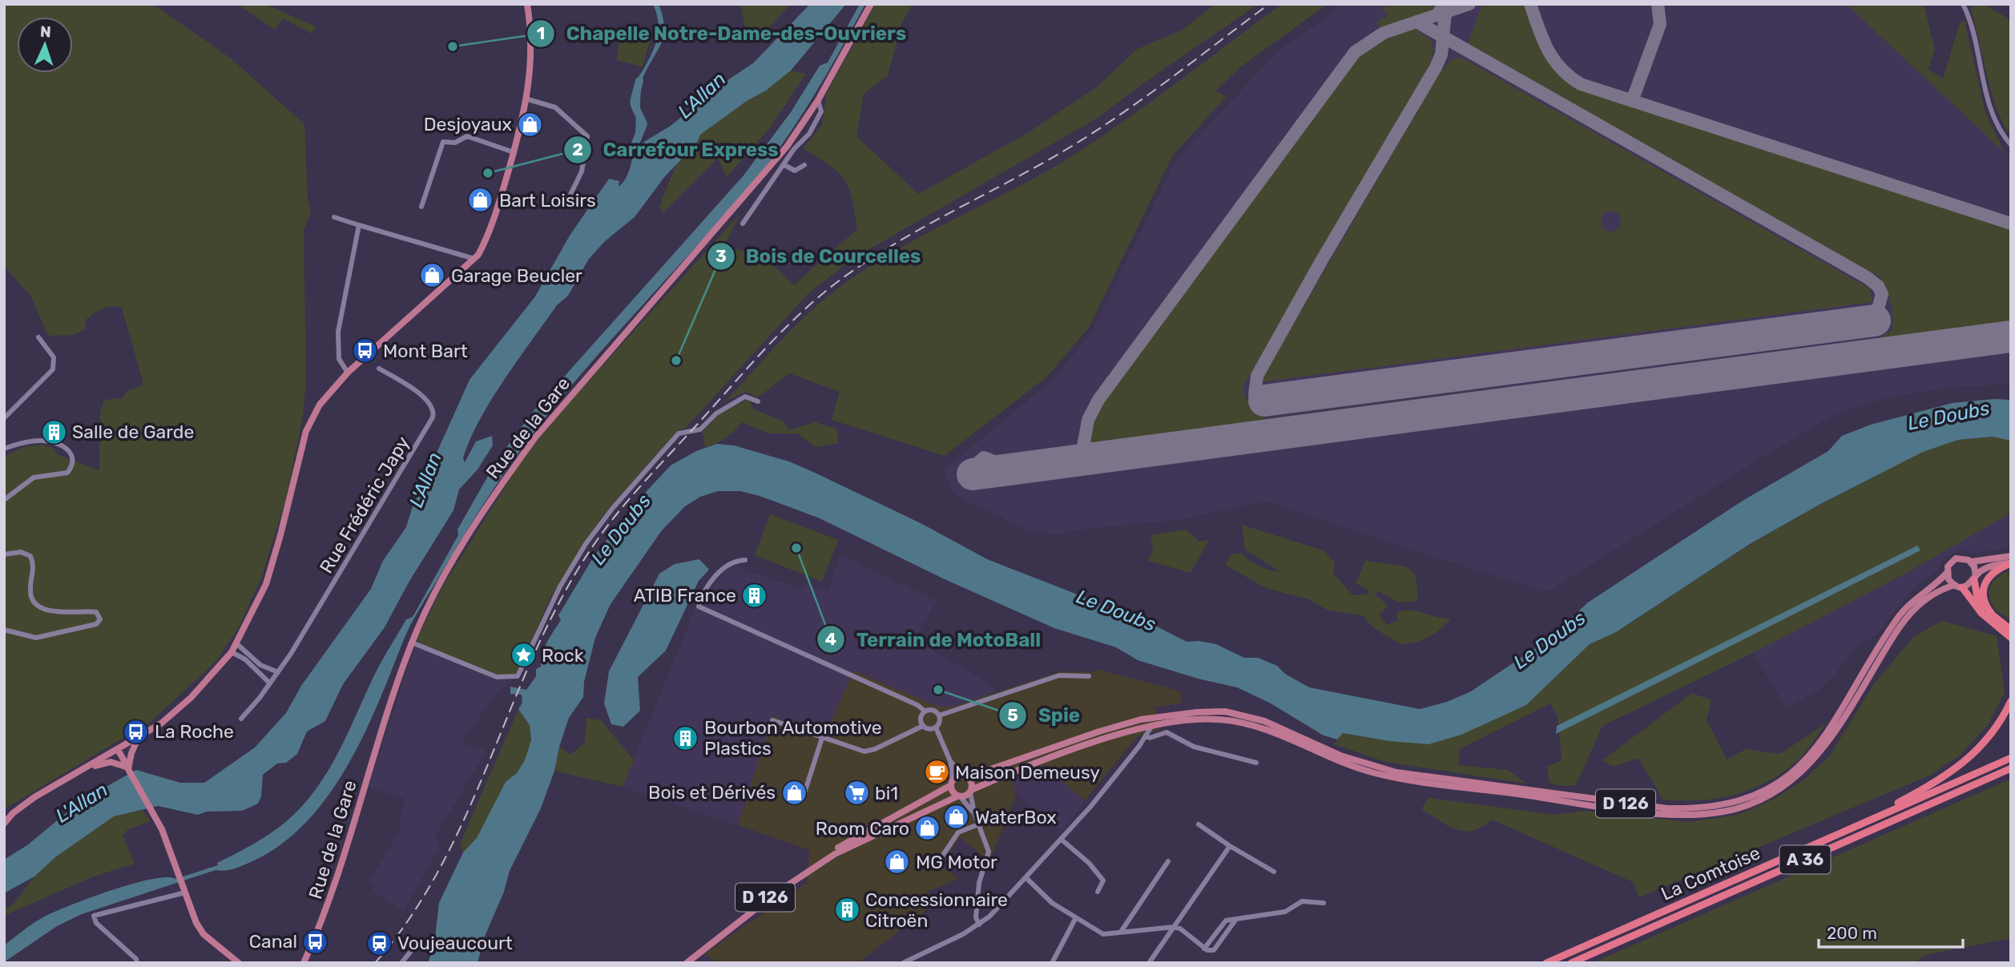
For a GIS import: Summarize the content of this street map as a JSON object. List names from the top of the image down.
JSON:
{
  "streets": {
    "highway": ["A 36", "La Comtoise"],
    "main road": ["Rue de la Gare", "D 126"],
    "street": ["Rue Frédéric Japy"]
  },
  "water": ["L'Allan", "Le Doubs"],
  "places": {
    "other": [
      "Chapelle Notre-Dame-des-Ouvriers",
      "Carrefour Express",
      "Bois de Courcelles",
      "Terrain de MotoBall",
      "Spie"
    ],
    "shop": [
      "Desjoyaux",
      "Bart Loisirs",
      "Garage Beucler",
      "Bois et Dérivés",
      "WaterBox",
      "Room Caro",
      "MG Motor"
    ],
    "bus stop": ["Mont Bart", "La Roche", "Canal"],
    "building": [
      "Salle de Garde",
      "ATIB France",
      "Bourbon Automotive Plastics",
      "Concessionnaire Citroën"
    ],
    "place": ["Rock"],
    "cafe": ["Maison Demeusy"],
    "supermarket": ["bi1"],
    "station": ["Voujeaucourt"]
  },
  "scale_bar": "200 m",
  "north": "top"
}
